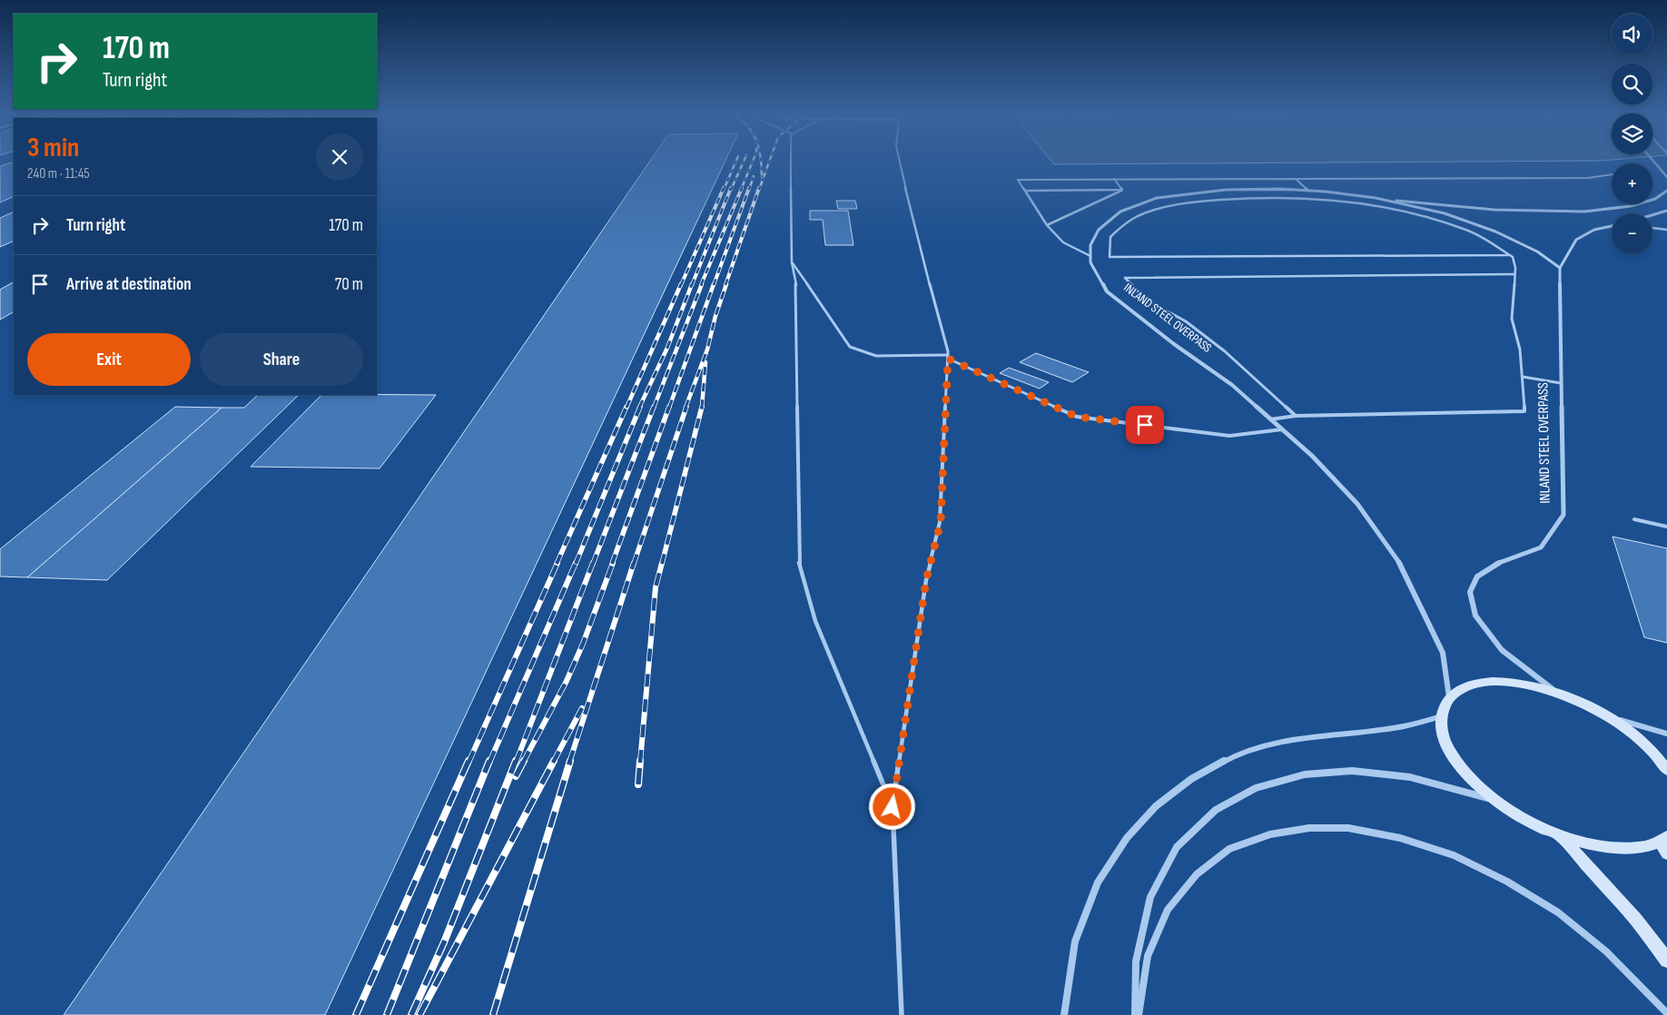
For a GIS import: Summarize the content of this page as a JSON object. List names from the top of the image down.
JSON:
{
  "streets": {
    "street": ["INLAND STEEL OVERPASS"]
  },
  "page": {
    "map_buttons": ["+", "−"],
    "turn": ["170 m", "Turn right"],
    "heading": ["3 min", "240 m · 11:45"],
    "list": [
      {
        "name": "Turn right",
        "value": "170 m"
      },
      {
        "name": "Arrive at destination",
        "value": "70 m"
      }
    ],
    "buttons": ["Exit", "Share"]
  }
}
